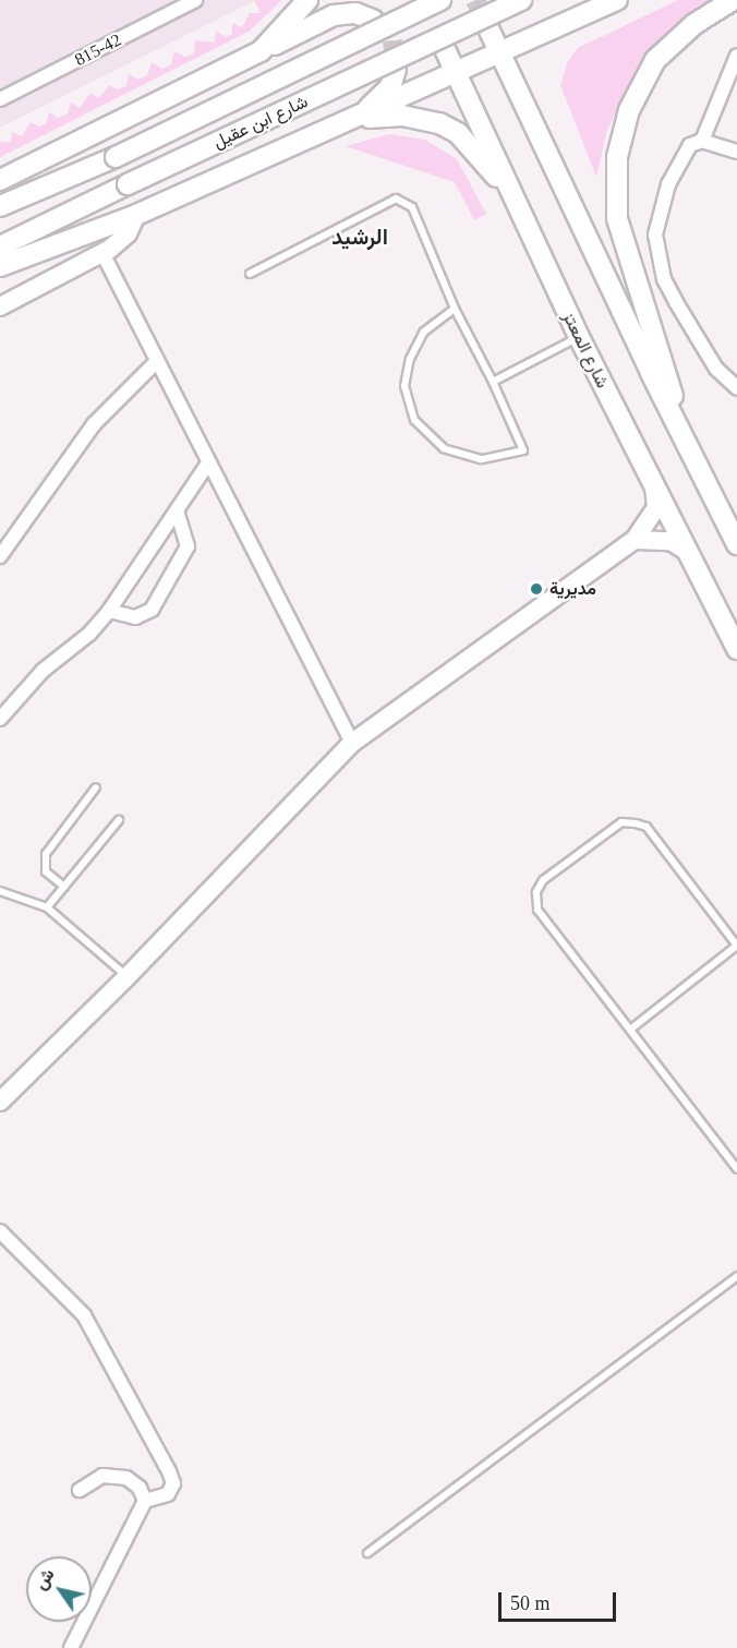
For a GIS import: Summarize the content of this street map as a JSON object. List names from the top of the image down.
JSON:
{
  "streets": {
    "main road": ["شارع ابن عقيل", "شارع المعتز"],
    "street": ["815-42"]
  },
  "districts": ["الرشيد"],
  "places": ["مديرية"],
  "scale_bar": "50 m",
  "north": "top left"
}
